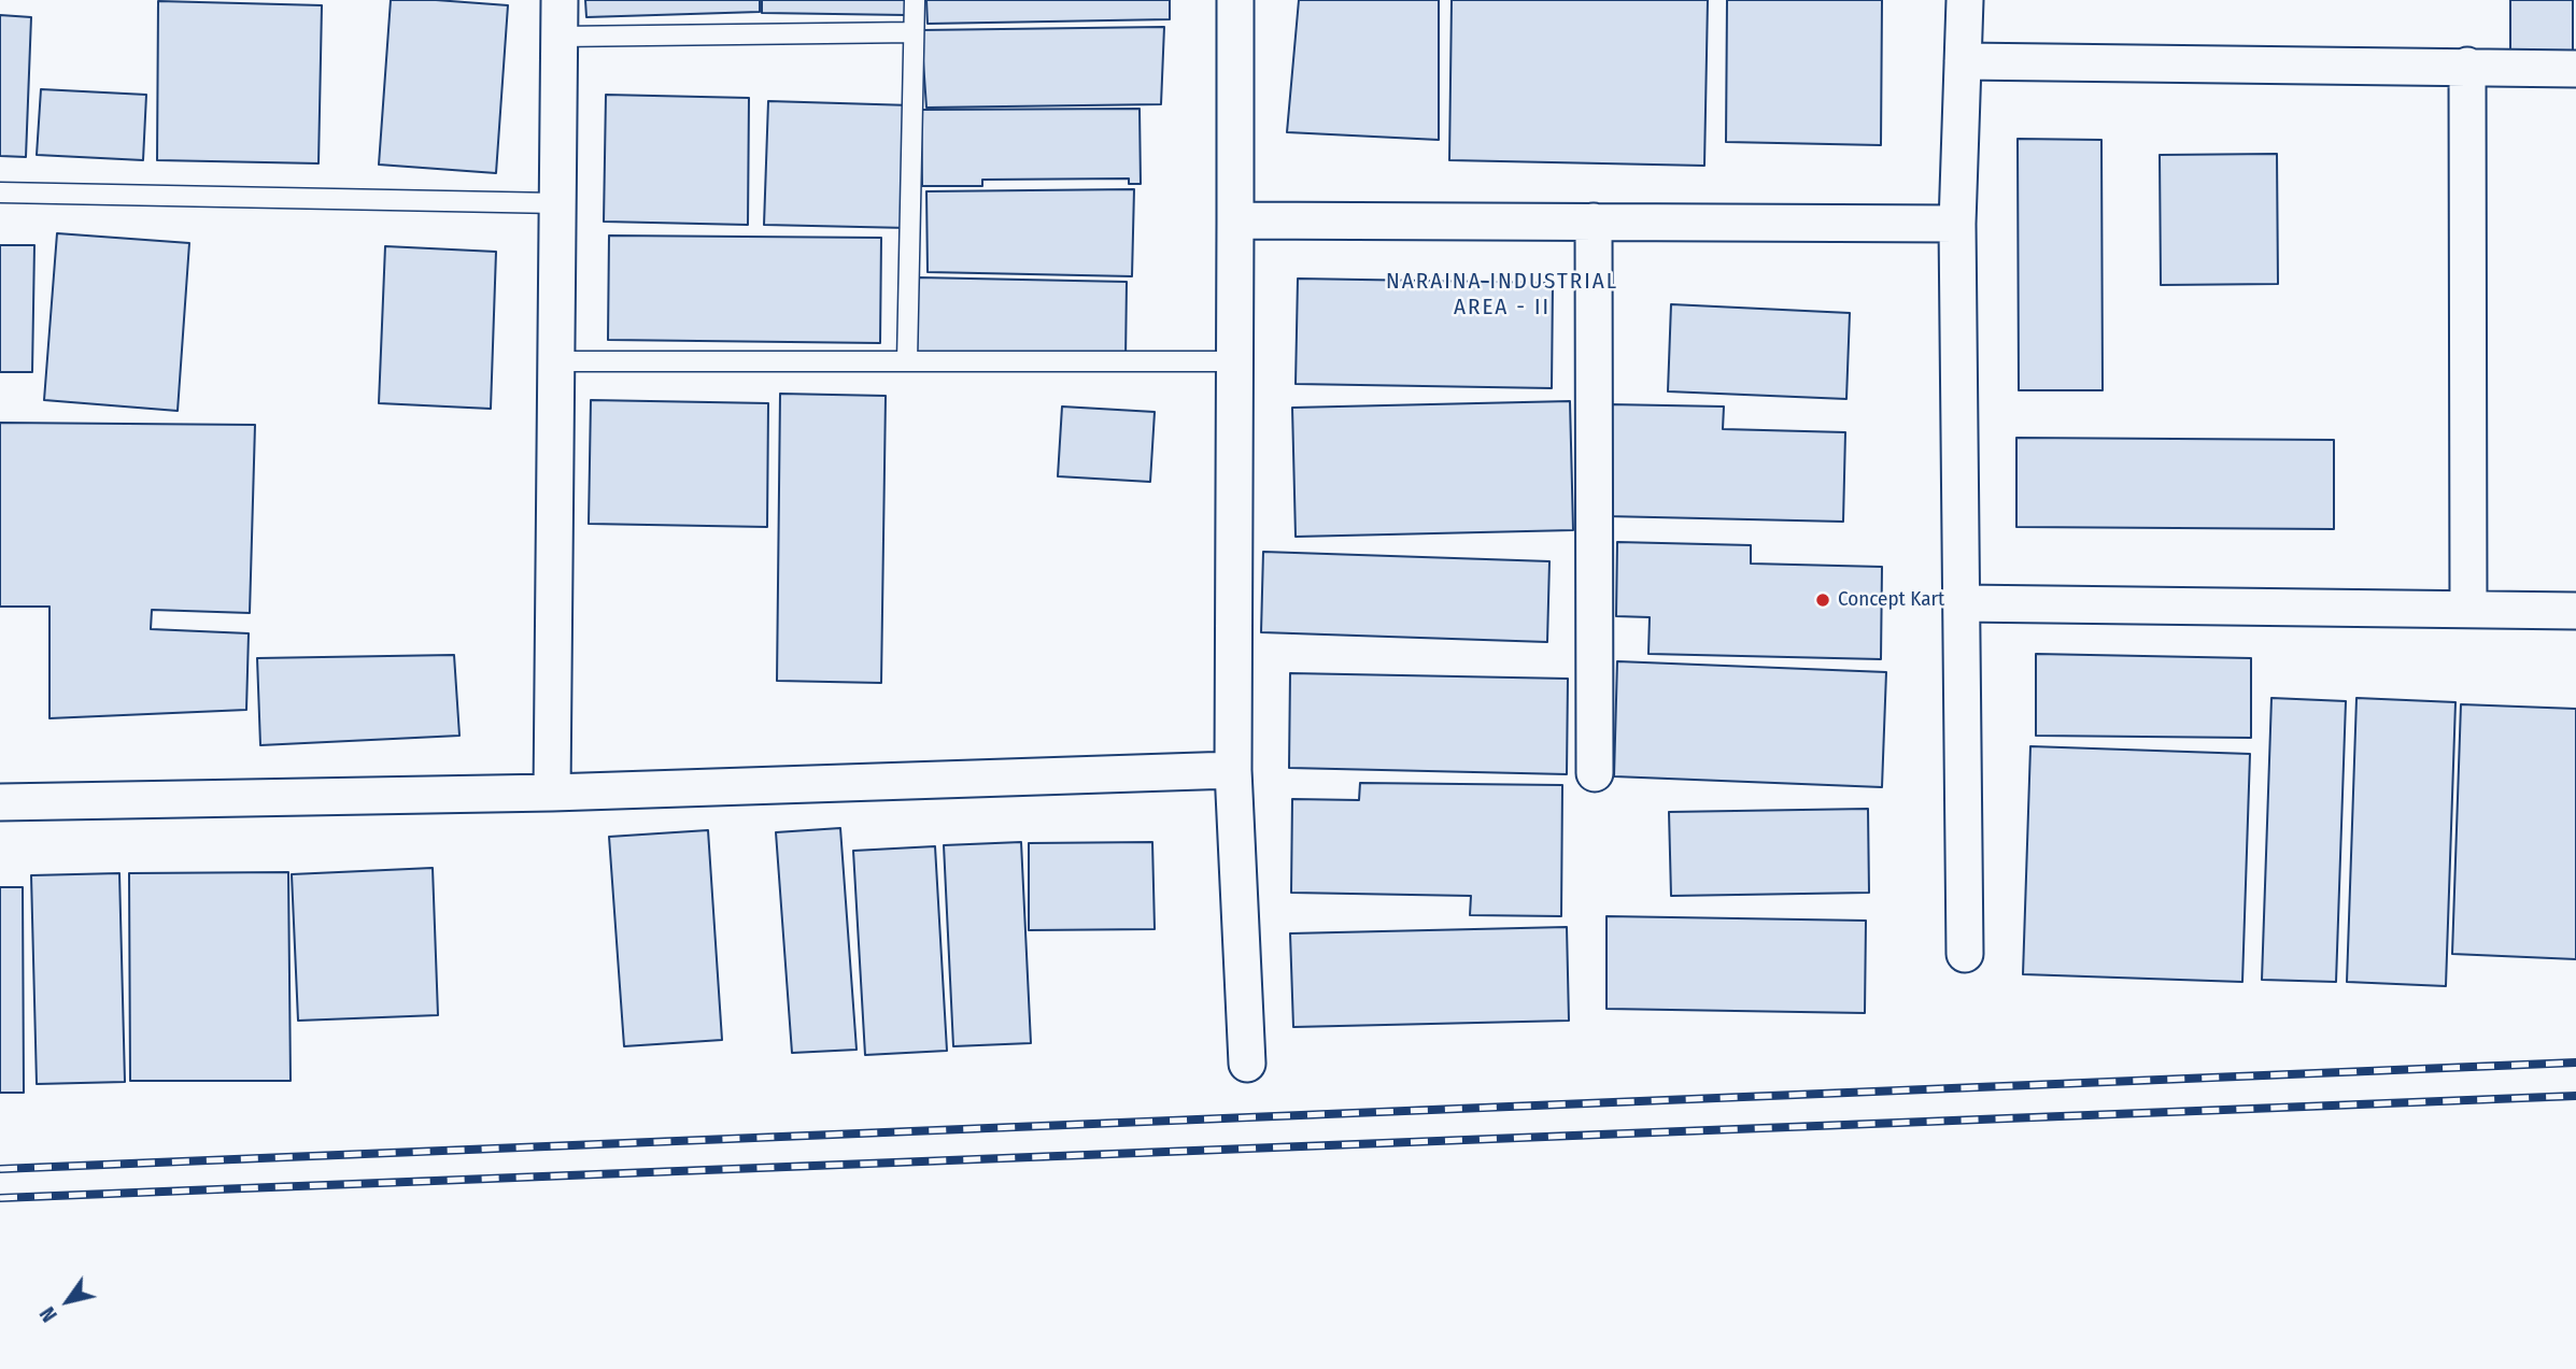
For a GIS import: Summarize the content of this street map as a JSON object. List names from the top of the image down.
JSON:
{
  "districts": ["NARAINA INDUSTRIAL AREA - II"],
  "places": ["Concept Kart"],
  "north": "bottom left"
}
